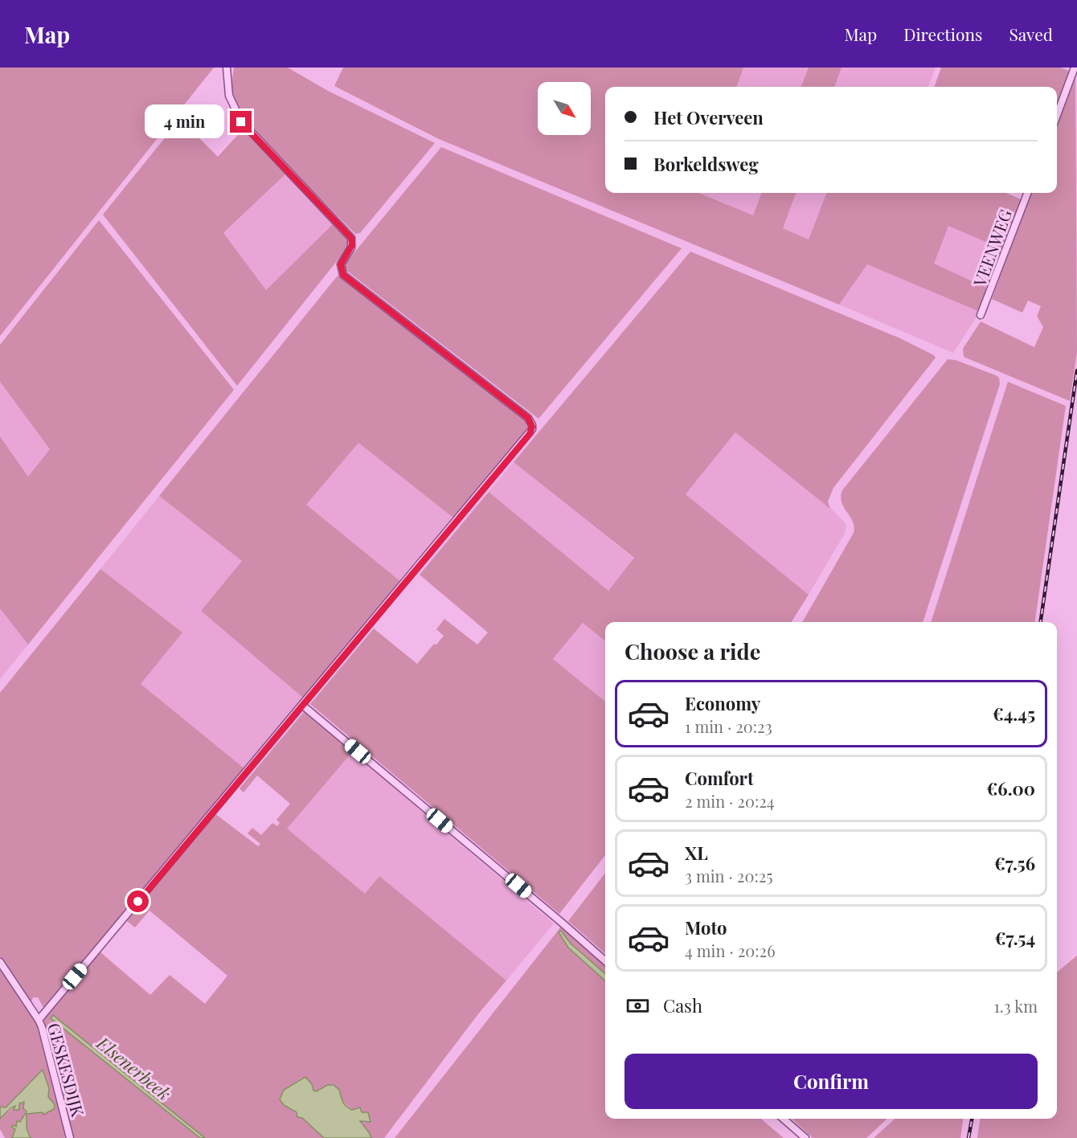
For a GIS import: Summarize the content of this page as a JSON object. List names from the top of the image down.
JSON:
{
  "streets": {
    "street": ["VEENWEG", "GESKESDIJK"]
  },
  "water": ["Elsenerbeek"],
  "north": "bottom right",
  "page": {
    "header": "Map",
    "nav": ["Map", "Directions", "Saved"],
    "banner": ["Het Overveen", "Borkeldsweg"],
    "bubble": "4 min",
    "heading": "Choose a ride",
    "list": [
      {
        "name": "Economy",
        "note": "1 min · 20:23",
        "value": "€4.45"
      },
      {
        "name": "Comfort",
        "note": "2 min · 20:24",
        "value": "€6.00"
      },
      {
        "name": "XL",
        "note": "3 min · 20:25",
        "value": "€7.56"
      },
      {
        "name": "Moto",
        "note": "4 min · 20:26",
        "value": "€7.54"
      }
    ],
    "pay": ["Cash", "1.3 km"],
    "buttons": "Confirm"
  }
}
